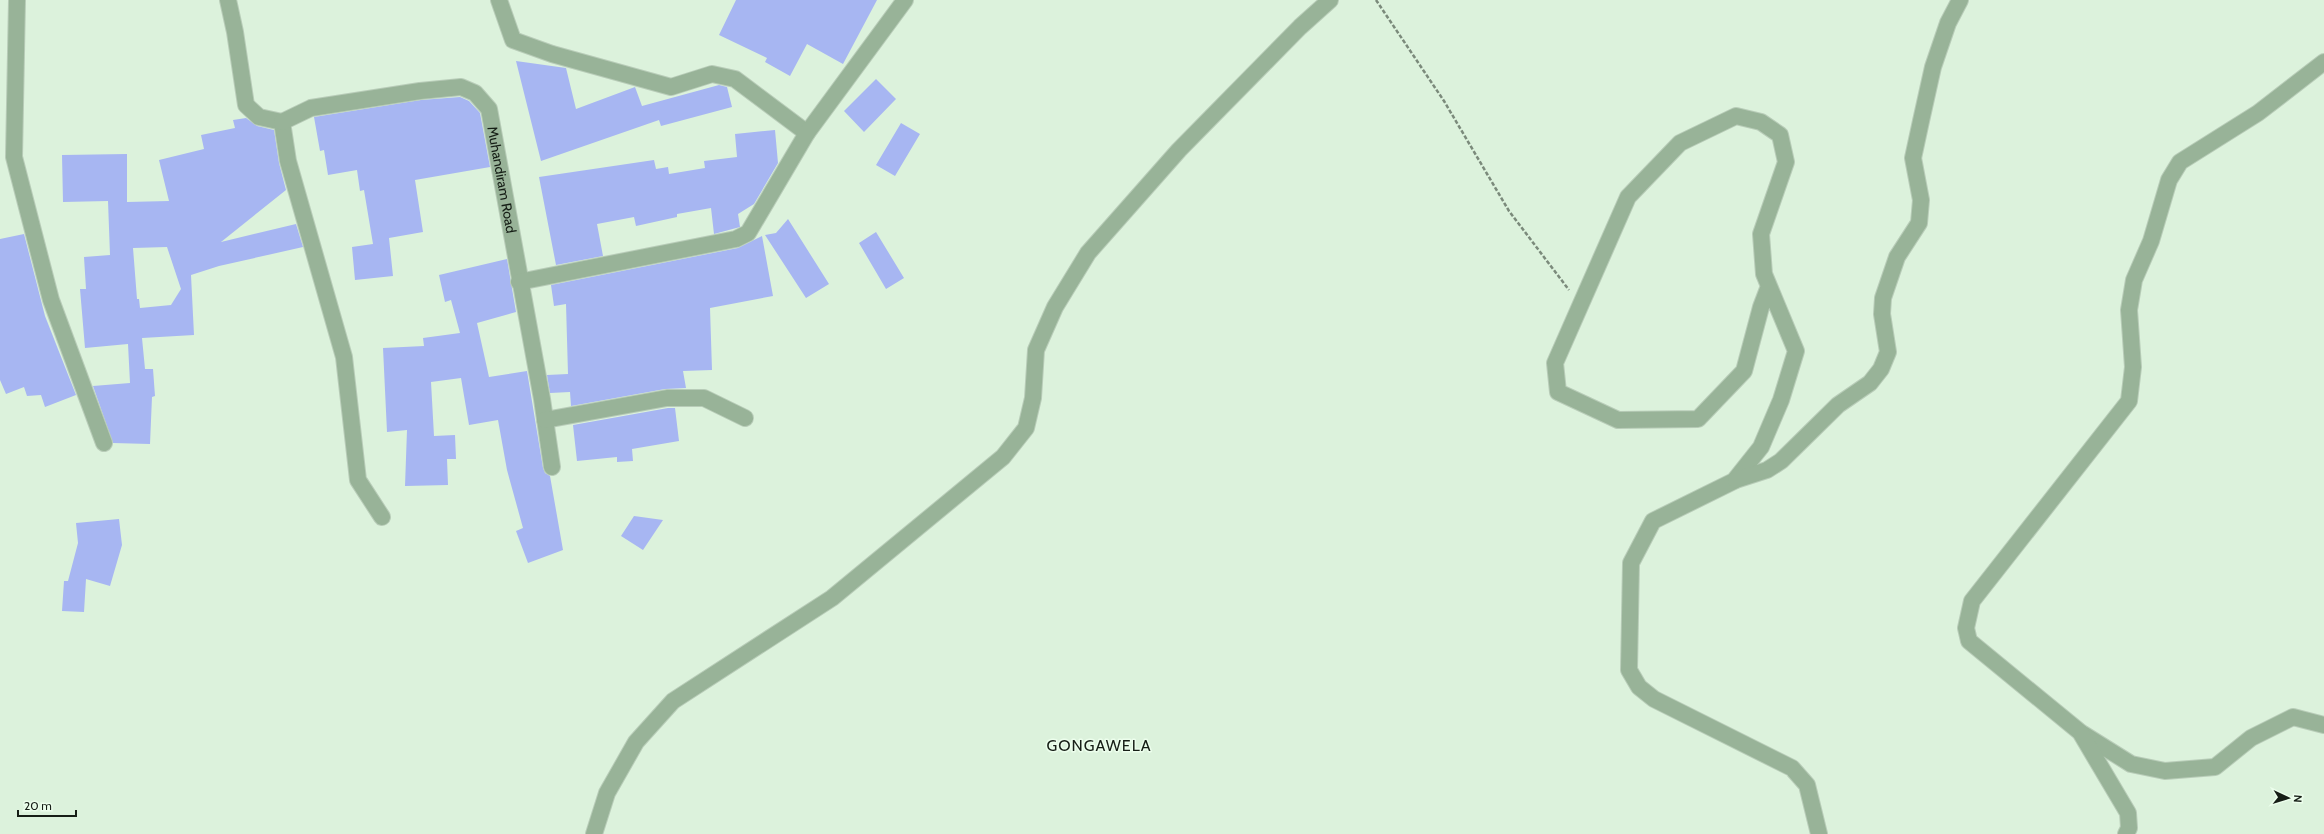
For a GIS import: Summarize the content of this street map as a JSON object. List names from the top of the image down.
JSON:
{
  "streets": {
    "street": ["Muhandiram Road"]
  },
  "districts": ["GONGAWELA"],
  "scale_bar": "20 m",
  "north": "right"
}
